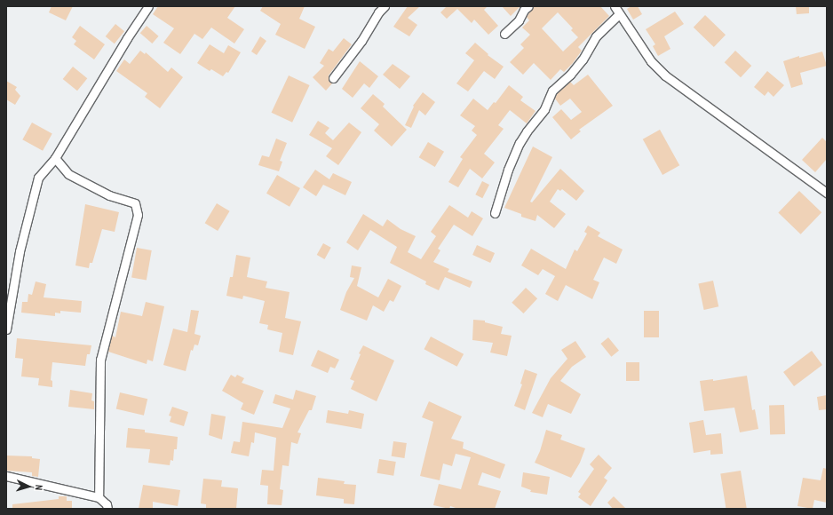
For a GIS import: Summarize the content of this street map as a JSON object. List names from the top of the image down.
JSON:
{
  "north": "right"
}
